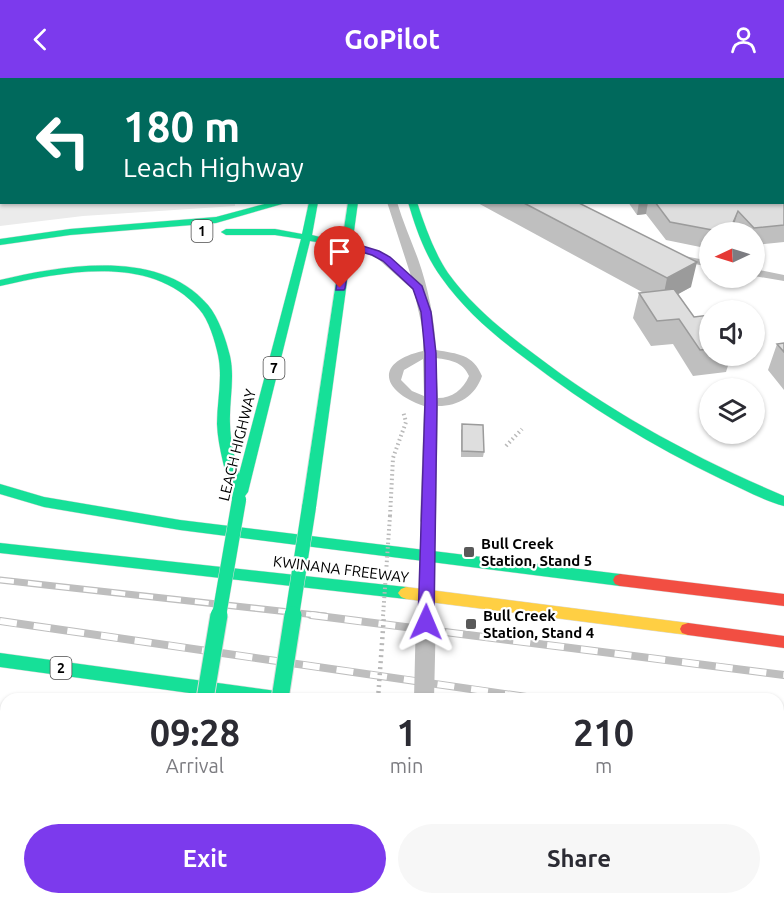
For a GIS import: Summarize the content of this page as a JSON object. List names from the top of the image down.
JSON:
{
  "streets": {
    "highway": [
      "1",
      "7",
      "LEACH HIGHWAY",
      "KWINANA FREEWAY",
      "2"
    ]
  },
  "crossings": [
    ["1", "LEACH HIGHWAY"]
  ],
  "places": {
    "transit": ["Bull Creek Station, Stand 5", "Bull Creek Station, Stand 4"]
  },
  "north": "left",
  "page": {
    "header": "GoPilot",
    "turn": ["180 m", "Leach Highway"],
    "eta": [
      "09:28",
      "Arrival",
      "1",
      "min",
      "210",
      "m"
    ],
    "buttons": ["Exit", "Share"]
  }
}
